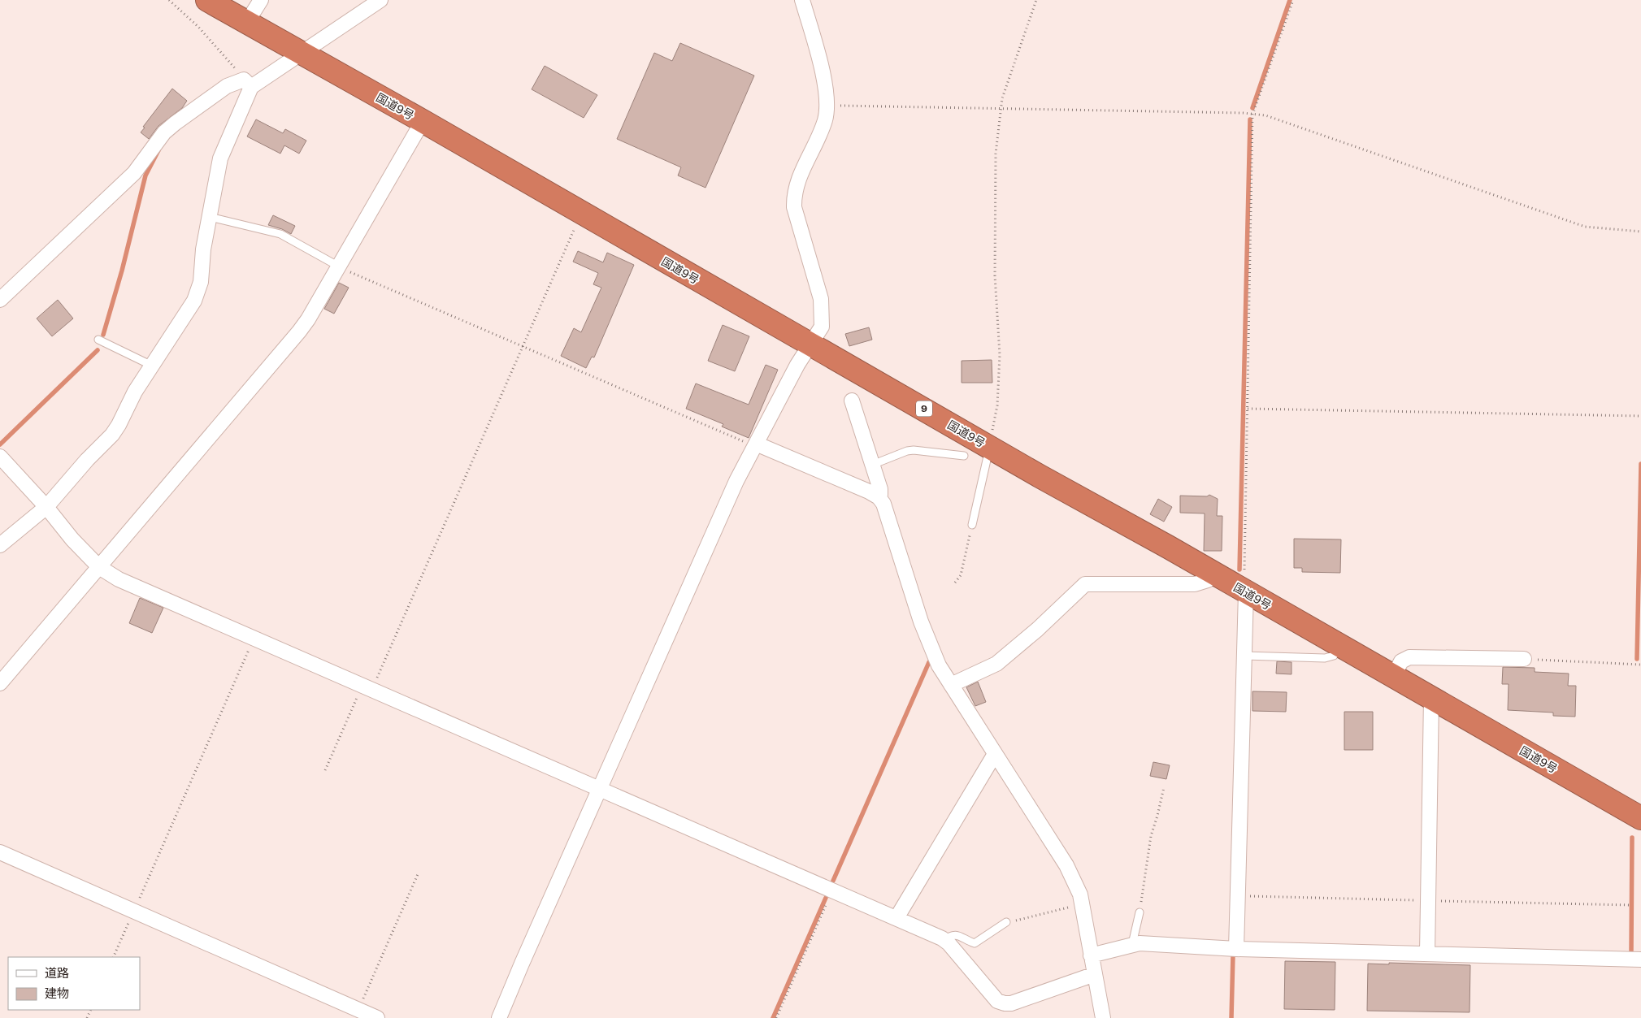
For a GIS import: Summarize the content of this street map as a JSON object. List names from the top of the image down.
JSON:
{
  "streets": {
    "highway": ["国道9号", "9"]
  },
  "legend": ["道路", "建物"]
}
